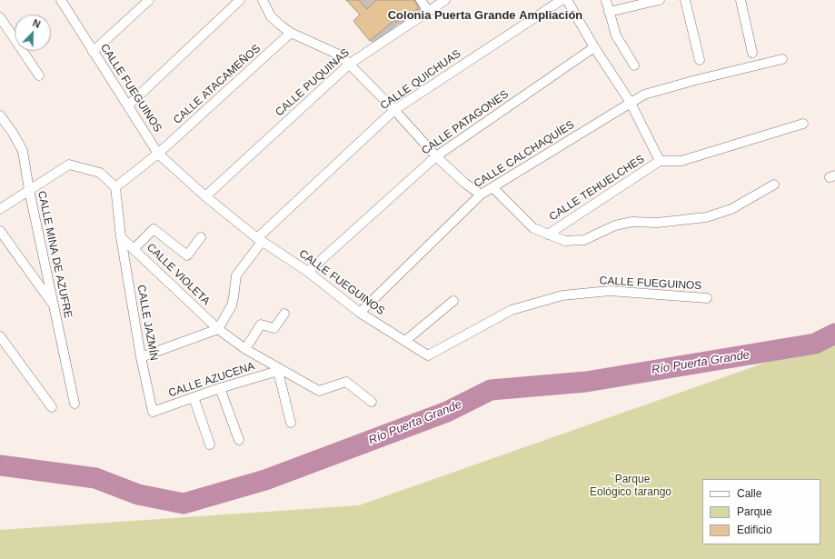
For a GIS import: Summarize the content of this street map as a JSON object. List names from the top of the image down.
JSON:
{
  "streets": {
    "street": [
      "CALLE QUICHUAS",
      "CALLE PUQUINAS",
      "CALLE ATACAMEÑOS",
      "CALLE FUEGUINOS",
      "CALLE PATAGONES",
      "CALLE CALCHAQUÍES",
      "CALLE TEHUELCHES",
      "CALLE MINA DE AZUFRE",
      "CALLE VIOLETA",
      "CALLE JAZMÍN",
      "CALLE AZUCENA"
    ]
  },
  "crossings": [
    ["CALLE QUICHUAS", "CALLE FUEGUINOS"],
    ["CALLE QUICHUAS", "CALLE VIOLETA"],
    ["CALLE PUQUINAS", "CALLE FUEGUINOS"],
    ["CALLE ATACAMEÑOS", "CALLE FUEGUINOS"],
    ["CALLE ATACAMEÑOS", "CALLE JAZMÍN"],
    ["CALLE FUEGUINOS", "CALLE PATAGONES"],
    ["CALLE FUEGUINOS", "CALLE CALCHAQUÍES"],
    ["CALLE PATAGONES", "CALLE TEHUELCHES"],
    ["CALLE CALCHAQUÍES", "CALLE TEHUELCHES"],
    ["CALLE VIOLETA", "CALLE JAZMÍN"],
    ["CALLE VIOLETA", "CALLE AZUCENA"],
    ["CALLE JAZMÍN", "CALLE AZUCENA"]
  ],
  "districts": ["Colonia Puerta Grande Ampliación"],
  "water": ["Río Puerta Grande"],
  "parks": ["´Parque Eológico tarango"],
  "legend": ["Calle", "Parque", "Edificio"],
  "north": "top right"
}
